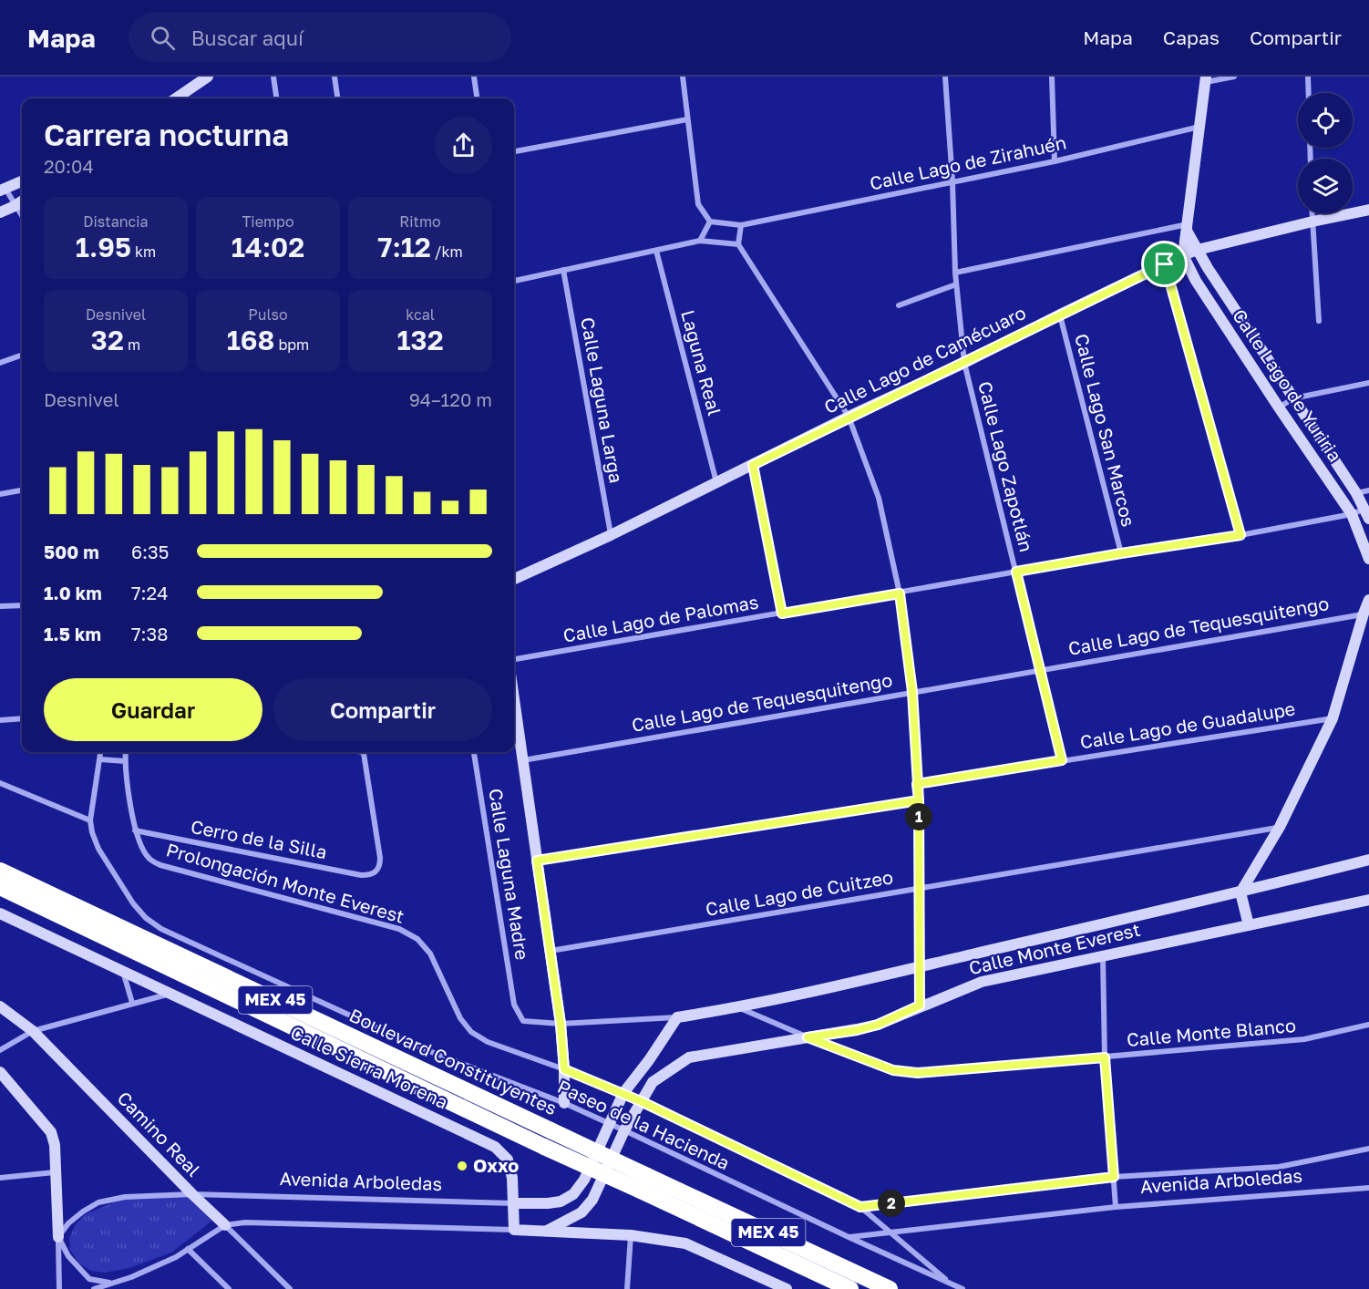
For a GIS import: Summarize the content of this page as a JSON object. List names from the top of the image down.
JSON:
{
  "streets": {
    "highway": ["MEX 45", "Boulevard Constituyentes"],
    "street": [
      "Calle Lago de Zirahuén",
      "Calle Lago de Camécuaro",
      "Laguna Real",
      "Calle Lago de Yuriria",
      "Calle Laguna Larga",
      "Calle Lago San Marcos",
      "Calle Lago Zapotlán",
      "Calle Lago de Palomas",
      "Calle Lago de Tequesquitengo",
      "Calle Lago de Guadalupe",
      "Cerro de la Silla",
      "Calle Laguna Madre",
      "Prolongación Monte Everest",
      "Calle Lago de Cuitzeo",
      "Calle Monte Everest",
      "Calle Monte Blanco",
      "Calle Sierra Morena",
      "Paseo de la Hacienda",
      "Camino Real",
      "Avenida Arboledas"
    ]
  },
  "crossings": [
    ["Calle Lago de Zirahuén", "Calle Lago Zapotlán"],
    ["Calle Lago de Camécuaro", "Laguna Real"],
    ["Calle Lago de Camécuaro", "Calle Lago de Yuriria"],
    ["Calle Lago de Camécuaro", "Calle Laguna Larga"],
    ["Calle Lago de Camécuaro", "Calle Lago San Marcos"],
    ["Calle Lago de Camécuaro", "Calle Lago Zapotlán"],
    ["Calle Lago de Yuriria", "Calle Lago de Palomas"],
    ["Calle Lago San Marcos", "Calle Lago de Palomas"],
    ["Calle Lago Zapotlán", "Calle Lago de Palomas"],
    ["Calle Lago Zapotlán", "Calle Lago de Tequesquitengo"],
    ["Calle Lago Zapotlán", "Calle Lago de Guadalupe"],
    ["Cerro de la Silla", "Prolongación Monte Everest"],
    ["Calle Laguna Madre", "Calle Monte Everest"],
    ["Calle Monte Everest", "Calle Monte Blanco"],
    ["Calle Monte Everest", "Paseo de la Hacienda"],
    ["Calle Sierra Morena", "Avenida Arboledas"],
    ["Paseo de la Hacienda", "Avenida Arboledas"],
    ["Camino Real", "Avenida Arboledas"]
  ],
  "places": ["Oxxo"],
  "page": {
    "header": "Mapa",
    "search": "Buscar aquí",
    "nav": ["Mapa", "Capas", "Compartir"],
    "heading": ["Carrera nocturna", "20:04"],
    "stats": [
      ["Distancia", "1.95 km"],
      ["Tiempo", "14:02"],
      ["Ritmo", "7:12 /km"],
      ["Desnivel", "32 m"],
      ["Pulso", "168 bpm"],
      ["kcal", "132"]
    ],
    "chart": ["Desnivel", "94–120 m"],
    "list": [
      {
        "name": "500 m",
        "note": "6:35"
      },
      {
        "name": "1.0 km",
        "note": "7:24"
      },
      {
        "name": "1.5 km",
        "note": "7:38"
      }
    ],
    "buttons": ["Guardar", "Compartir"],
    "pins": ["1", "2"]
  }
}
